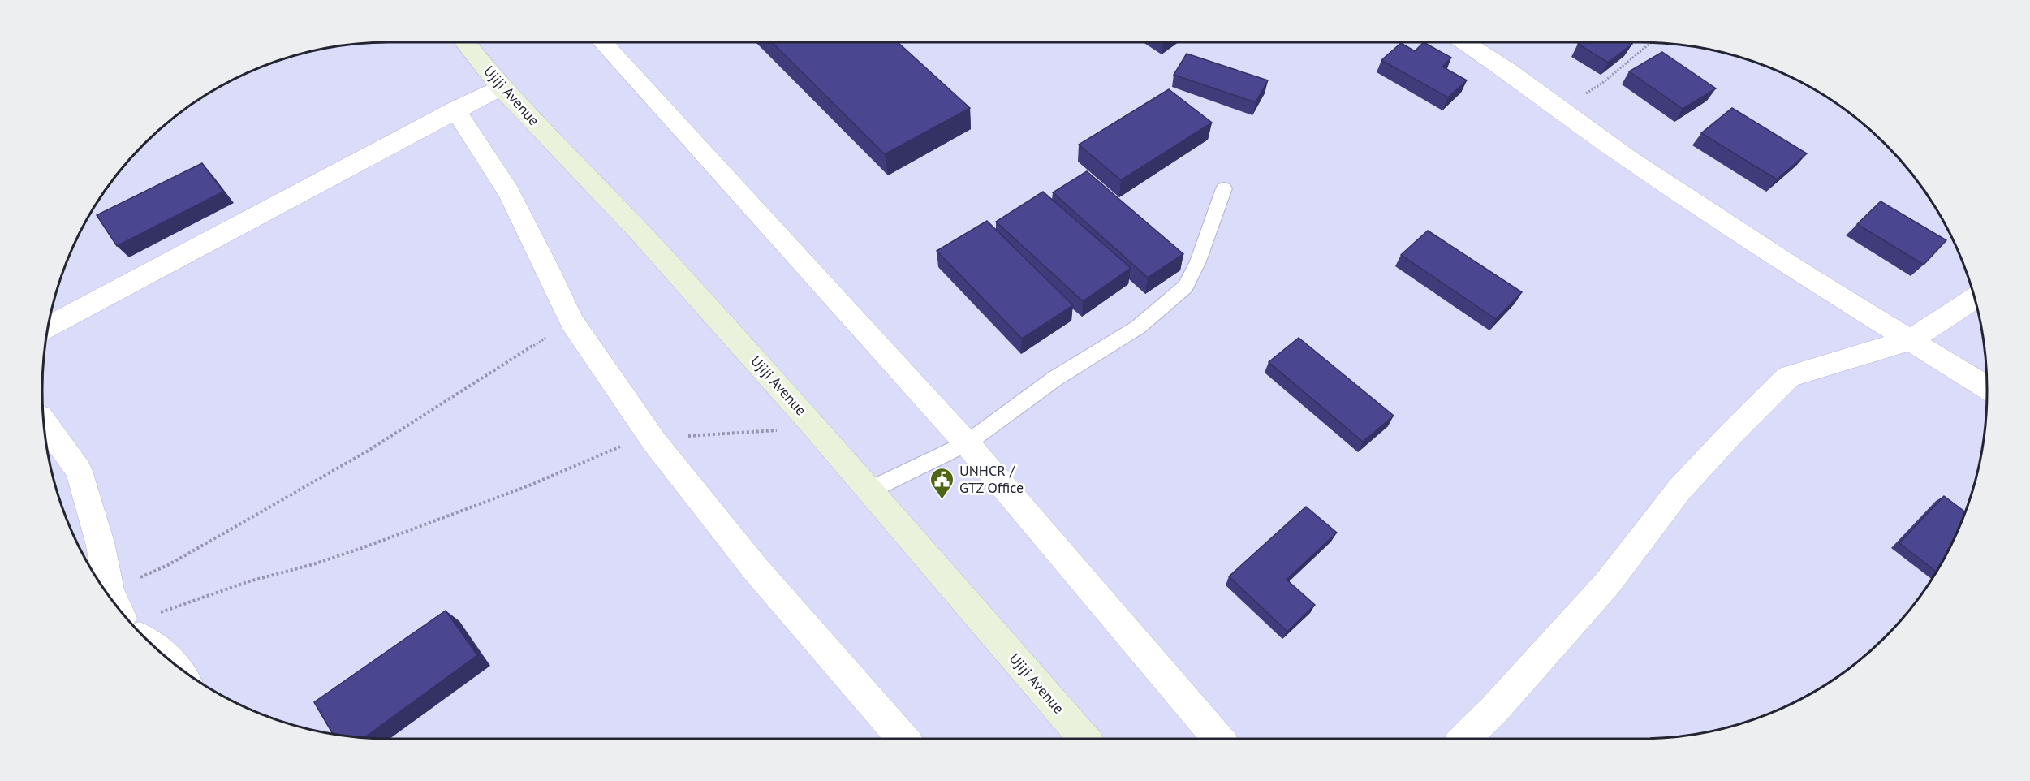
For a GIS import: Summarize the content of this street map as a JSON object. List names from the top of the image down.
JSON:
{
  "streets": {
    "street": ["Ujiji Avenue"]
  },
  "places": {
    "public building": ["UNHCR / GTZ Office"]
  }
}
